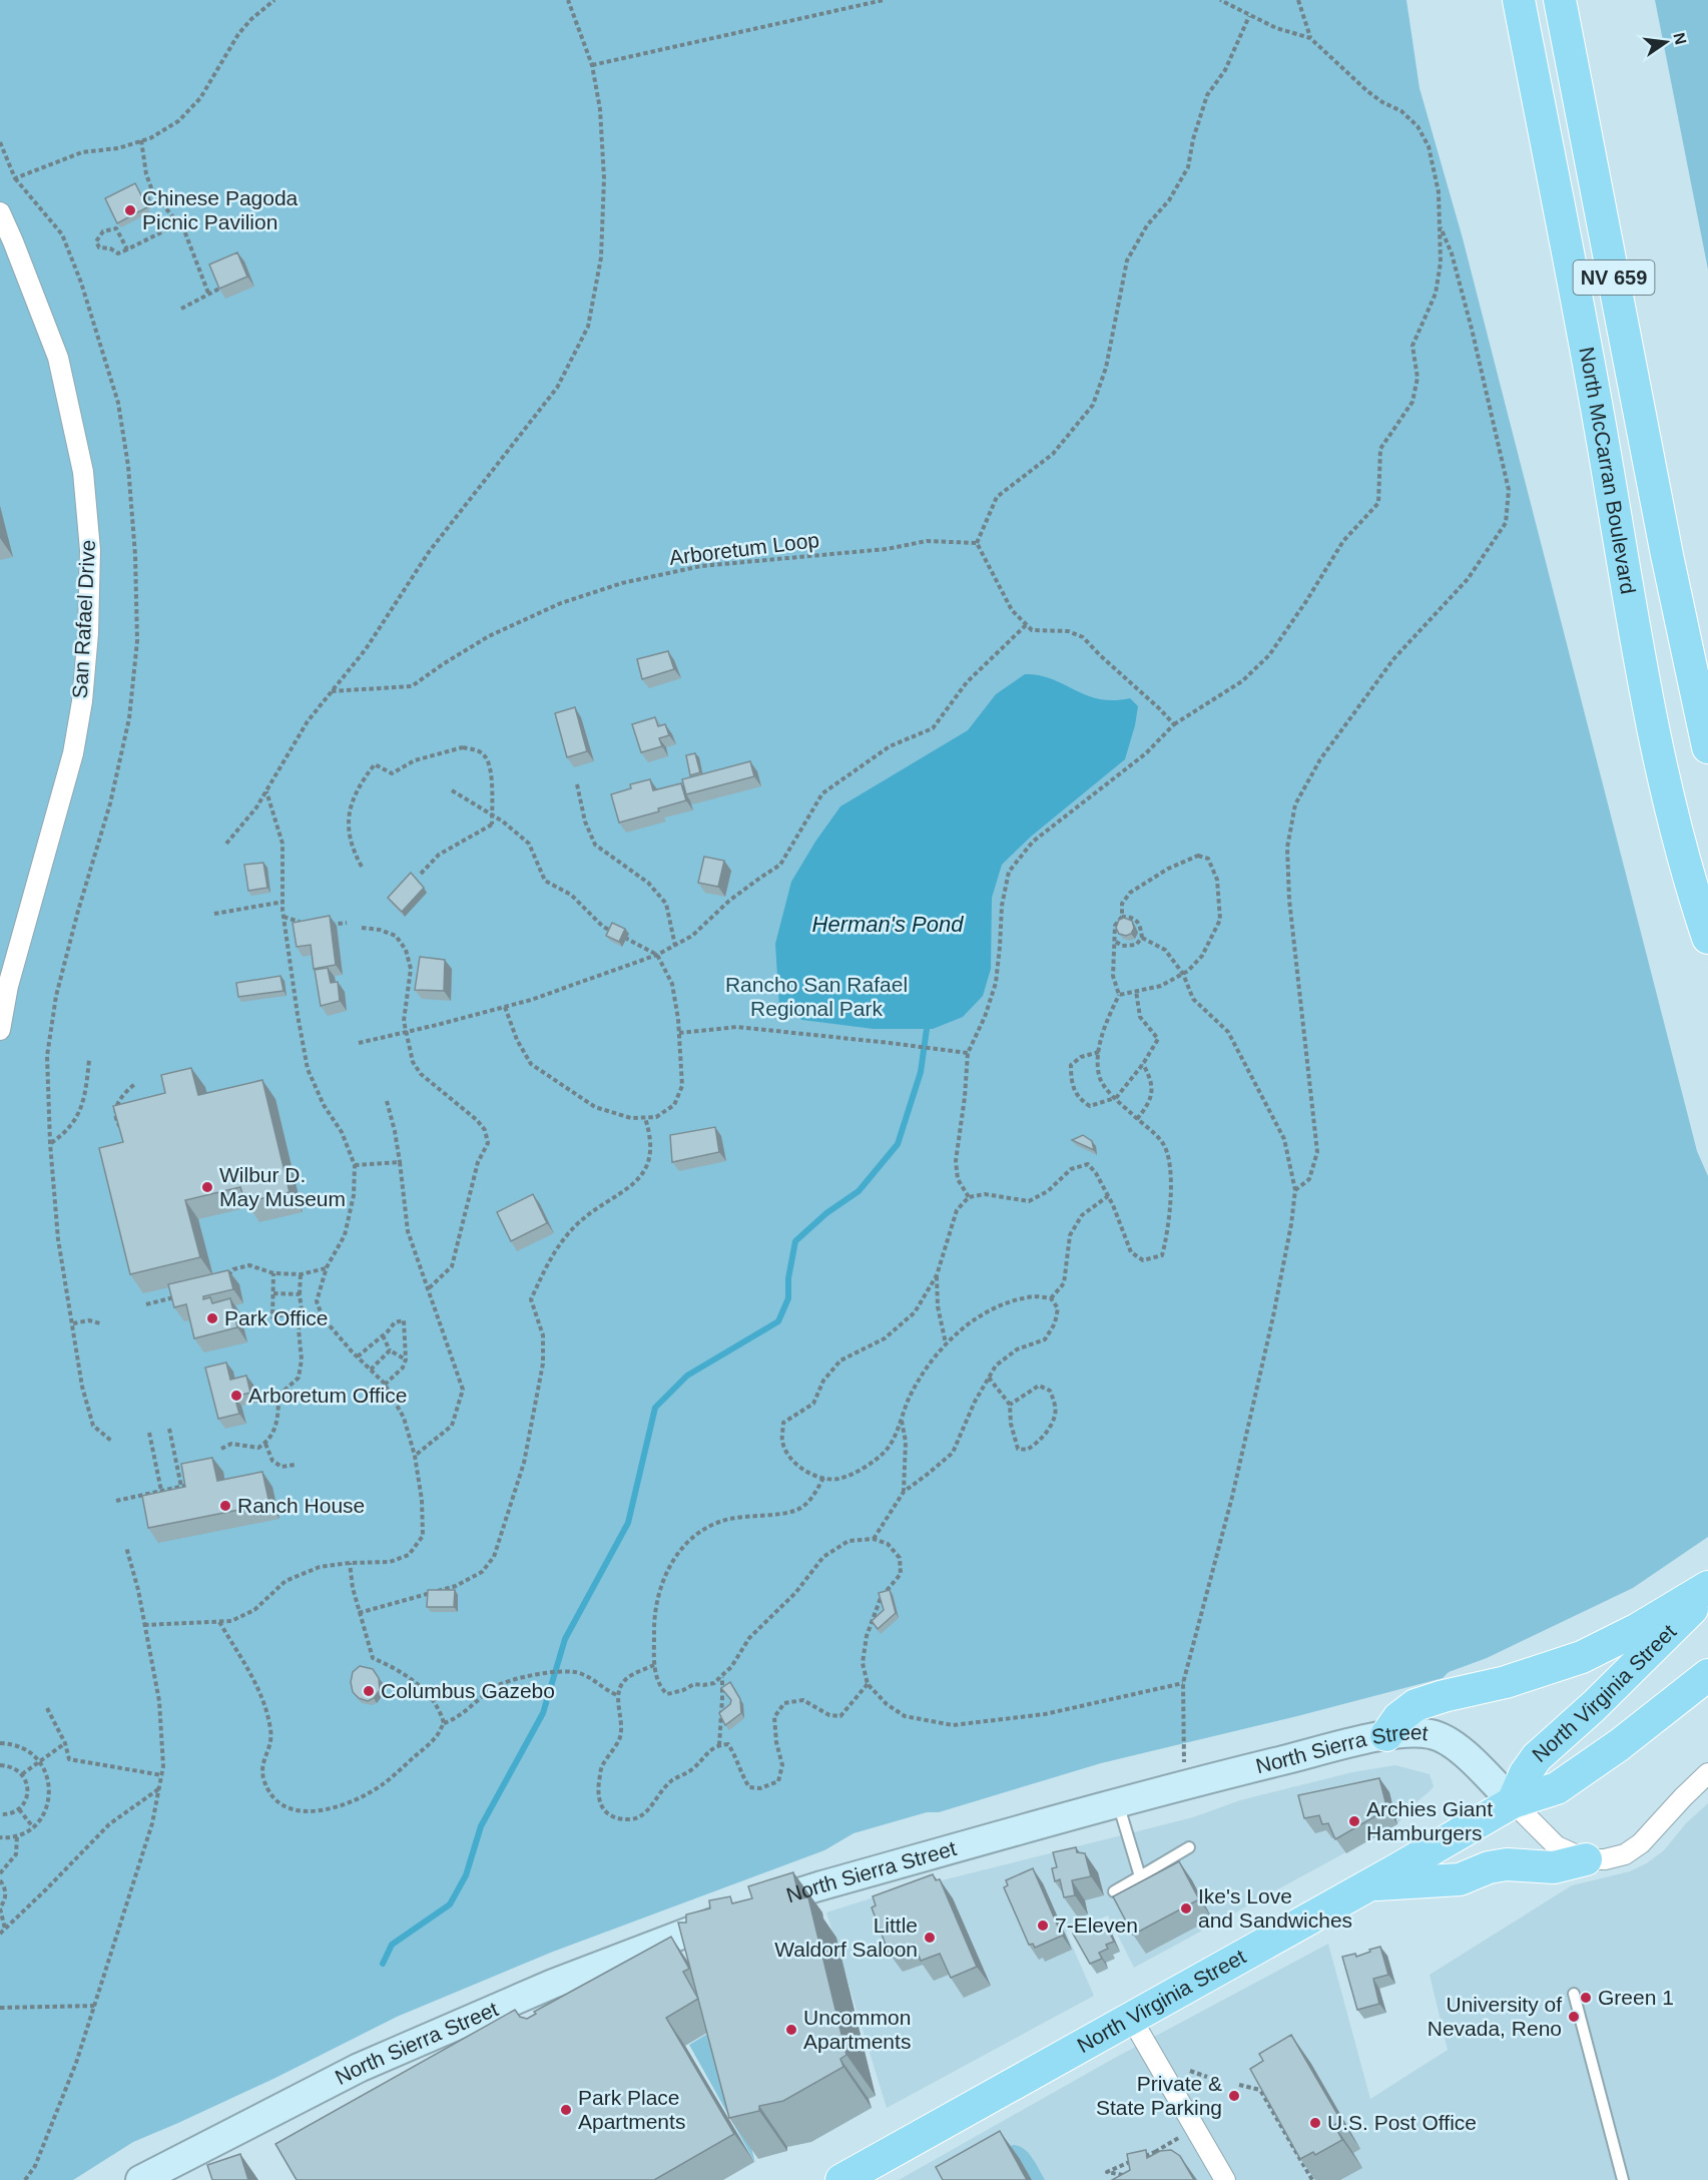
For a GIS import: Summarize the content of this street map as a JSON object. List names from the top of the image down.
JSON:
{
  "streets": {
    "main road": [
      "NV 659",
      "North McCarran Boulevard",
      "North Virginia Street",
      "North Sierra Street"
    ],
    "street": ["San Rafael Drive"],
    "path": ["Arboretum Loop"]
  },
  "crossings": [
    ["North Virginia Street", "North Sierra Street"]
  ],
  "water": ["Herman's Pond"],
  "parks": ["Rancho San Rafael Regional Park"],
  "places": [
    "Chinese Pagoda Picnic Pavilion",
    "Wilbur D. May Museum",
    "Park Office",
    "Arboretum Office",
    "Ranch House",
    "Columbus Gazebo",
    "Archies Giant Hamburgers",
    "Ike's Love and Sandwiches",
    "7-Eleven",
    "Little Waldorf Saloon",
    "Green 1",
    "University of Nevada, Reno",
    "Uncommon Apartments",
    "Private & State Parking",
    "Park Place Apartments",
    "U.S. Post Office"
  ],
  "north": "right"
}
